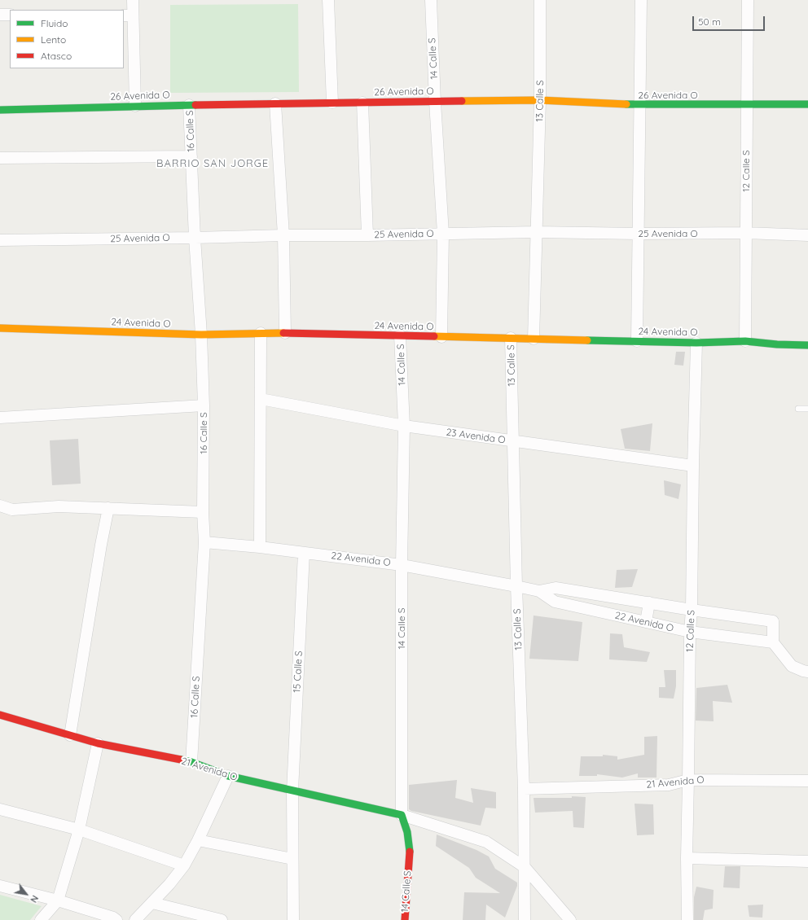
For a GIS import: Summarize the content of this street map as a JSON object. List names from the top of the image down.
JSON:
{
  "streets": {
    "street": [
      "14 Calle S",
      "26 Avenida O",
      "13 Calle S",
      "16 Calle S",
      "12 Calle S",
      "25 Avenida O",
      "24 Avenida O",
      "23 Avenida O",
      "22 Avenida O",
      "15 Calle S",
      "21 Avenida O"
    ]
  },
  "crossings": [
    ["14 Calle S", "26 Avenida O"],
    ["14 Calle S", "25 Avenida O"],
    ["14 Calle S", "24 Avenida O"],
    ["14 Calle S", "23 Avenida O"],
    ["14 Calle S", "22 Avenida O"],
    ["14 Calle S", "21 Avenida O"],
    ["26 Avenida O", "13 Calle S"],
    ["26 Avenida O", "16 Calle S"],
    ["26 Avenida O", "12 Calle S"],
    ["13 Calle S", "25 Avenida O"],
    ["13 Calle S", "24 Avenida O"],
    ["13 Calle S", "23 Avenida O"],
    ["13 Calle S", "22 Avenida O"],
    ["13 Calle S", "21 Avenida O"],
    ["16 Calle S", "25 Avenida O"],
    ["16 Calle S", "24 Avenida O"],
    ["16 Calle S", "22 Avenida O"],
    ["16 Calle S", "21 Avenida O"],
    ["12 Calle S", "25 Avenida O"],
    ["12 Calle S", "24 Avenida O"],
    ["12 Calle S", "23 Avenida O"],
    ["12 Calle S", "22 Avenida O"],
    ["12 Calle S", "21 Avenida O"],
    ["22 Avenida O", "15 Calle S"],
    ["15 Calle S", "21 Avenida O"]
  ],
  "districts": ["BARRIO SAN JORGE"],
  "legend": ["Fluido", "Lento", "Atasco"],
  "scale_bar": "50 m",
  "north": "bottom right"
}
